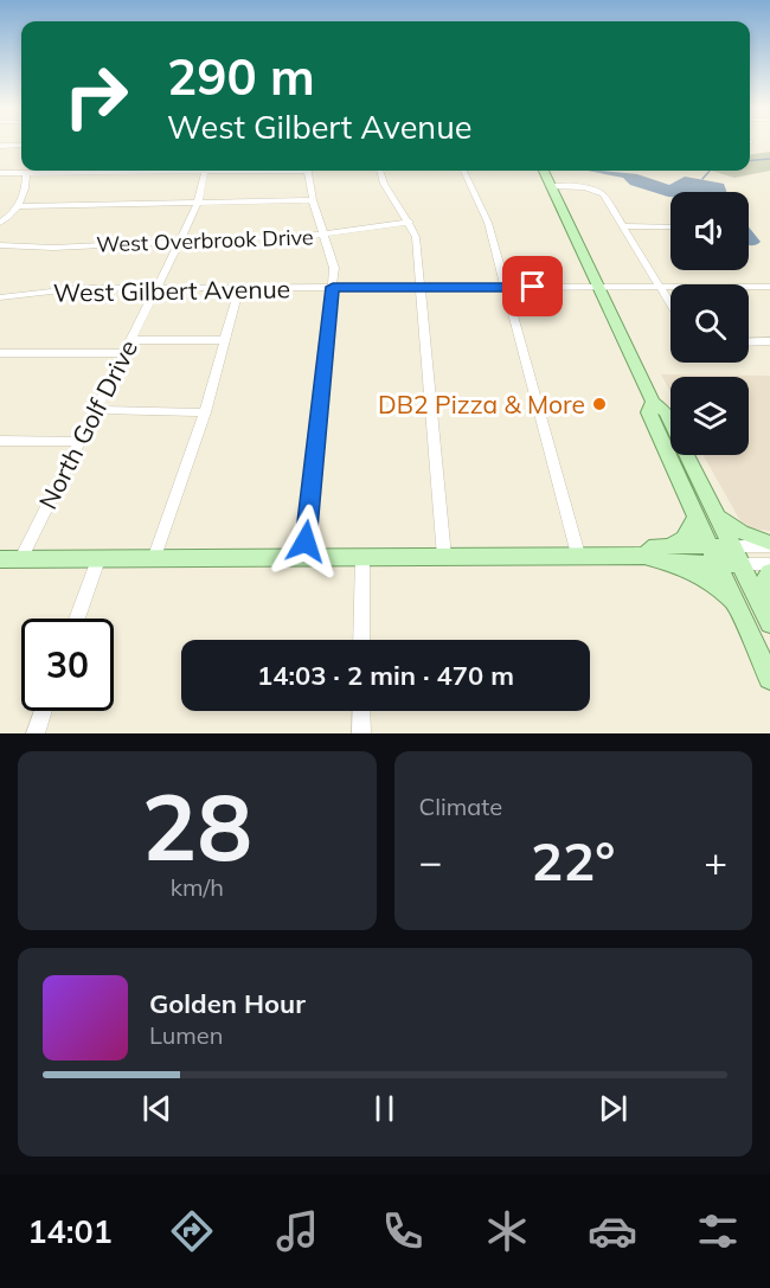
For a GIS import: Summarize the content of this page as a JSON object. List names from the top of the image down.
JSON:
{
  "streets": {
    "street": ["West Overbrook Drive", "West Gilbert Avenue", "North Golf Drive"]
  },
  "crossings": [
    ["West Overbrook Drive", "North Golf Drive"],
    ["West Gilbert Avenue", "North Golf Drive"]
  ],
  "places": ["DB2 Pizza & More"],
  "page": {
    "turn": ["290 m", "West Gilbert Avenue"],
    "limit": "30",
    "trip": "14:03 · 2 min · 470 m",
    "tile": [
      ["28", "km/h"],
      "Climate"
    ],
    "heat": ["−", "22°", "+"],
    "song": ["Golden Hour", "Lumen"],
    "tabs": "14:01"
  }
}
